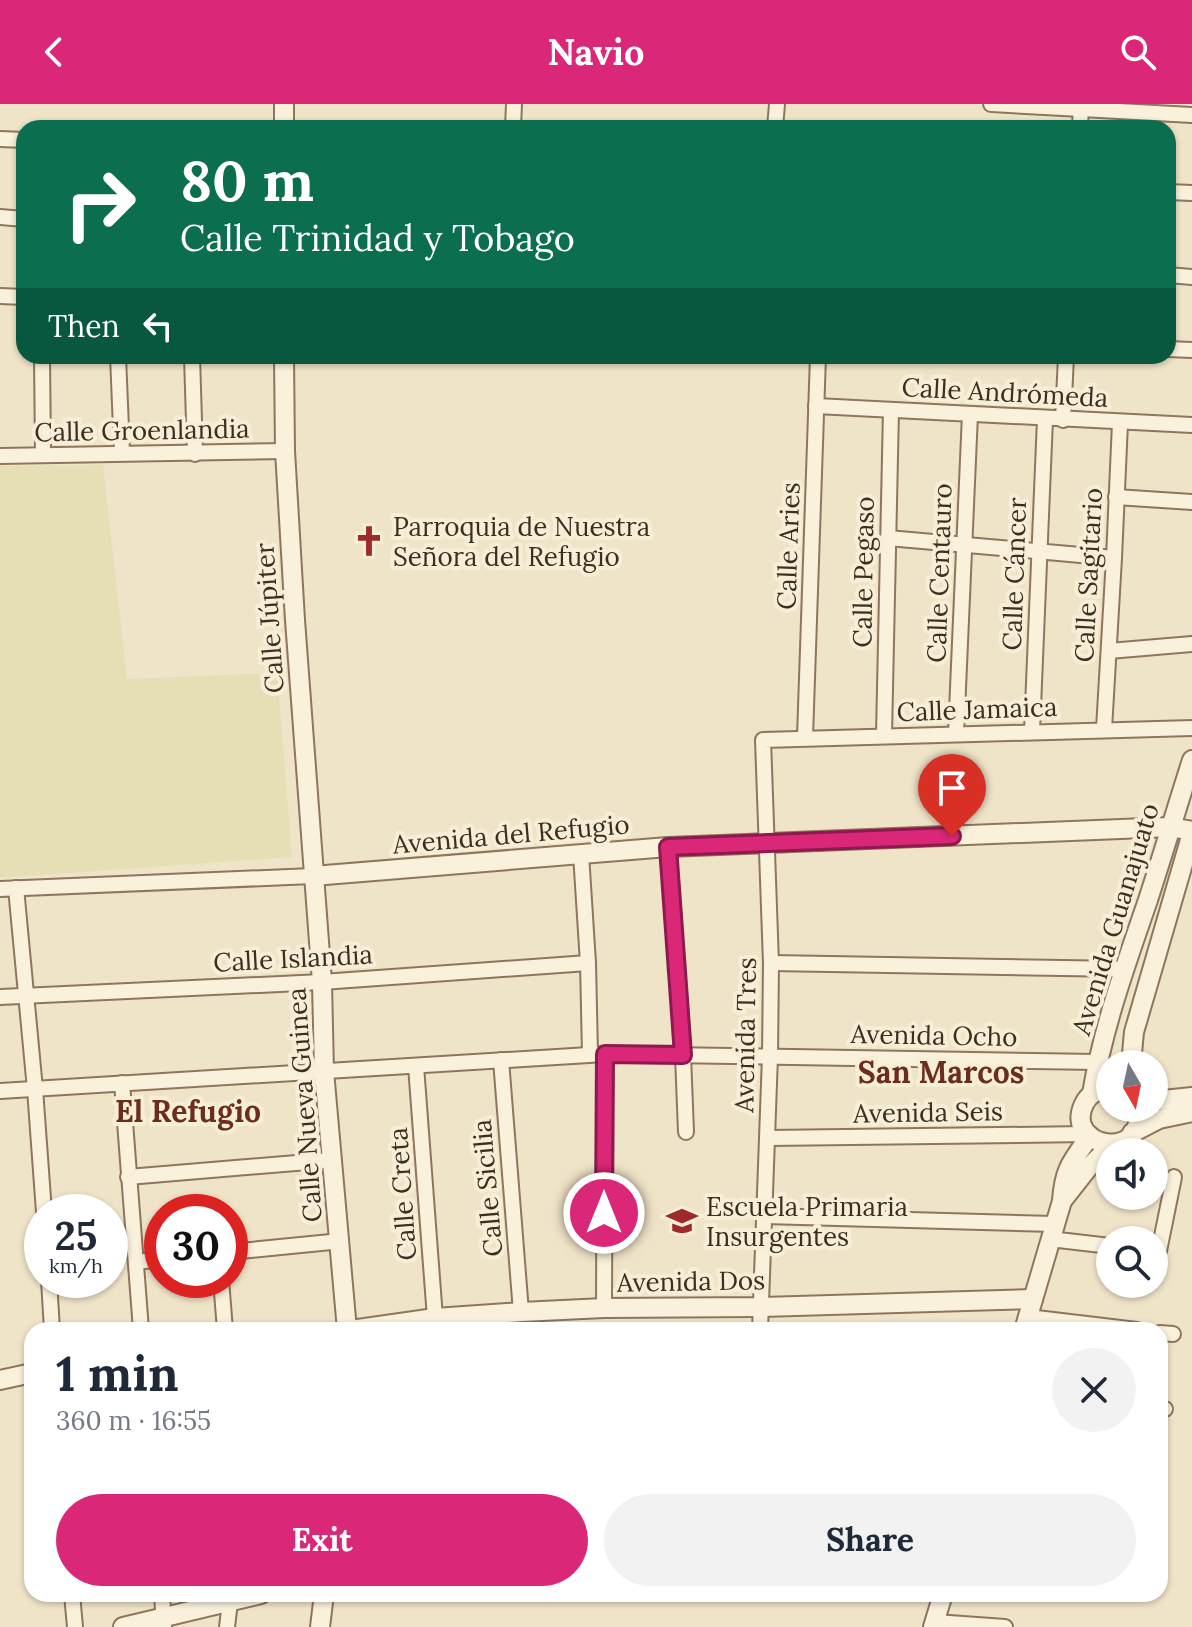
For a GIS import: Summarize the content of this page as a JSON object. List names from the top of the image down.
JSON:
{
  "streets": {
    "street": [
      "Calle Andrómeda",
      "Calle Groenlandia",
      "Calle Aries",
      "Calle Pegaso",
      "Calle Centauro",
      "Calle Cáncer",
      "Calle Sagitario",
      "Calle Júpiter",
      "Calle Jamaica",
      "Avenida del Refugio",
      "Avenida Guanajuato",
      "Calle Islandia",
      "Avenida Tres",
      "Avenida Ocho",
      "Calle Nueva Guinea",
      "Avenida Seis",
      "Calle Sicilia",
      "Calle Creta",
      "Avenida Dos"
    ]
  },
  "crossings": [
    ["Calle Andrómeda", "Calle Aries"],
    ["Calle Andrómeda", "Calle Pegaso"],
    ["Calle Andrómeda", "Calle Centauro"],
    ["Calle Andrómeda", "Calle Cáncer"],
    ["Calle Andrómeda", "Calle Sagitario"],
    ["Calle Groenlandia", "Calle Júpiter"],
    ["Calle Aries", "Calle Jamaica"],
    ["Calle Pegaso", "Calle Jamaica"],
    ["Calle Centauro", "Calle Jamaica"],
    ["Calle Cáncer", "Calle Jamaica"],
    ["Calle Sagitario", "Calle Jamaica"],
    ["Calle Júpiter", "Avenida del Refugio"],
    ["Calle Júpiter", "Calle Nueva Guinea"],
    ["Calle Jamaica", "Avenida Tres"],
    ["Avenida del Refugio", "Avenida Guanajuato"],
    ["Avenida del Refugio", "Avenida Tres"],
    ["Avenida del Refugio", "Calle Nueva Guinea"],
    ["Avenida Guanajuato", "Avenida Seis"],
    ["Calle Islandia", "Calle Nueva Guinea"],
    ["Avenida Tres", "Avenida Ocho"],
    ["Avenida Tres", "Avenida Seis"],
    ["Avenida Tres", "Avenida Dos"],
    ["Avenida Ocho", "Calle Nueva Guinea"],
    ["Avenida Ocho", "Calle Sicilia"],
    ["Avenida Ocho", "Calle Creta"],
    ["Calle Sicilia", "Avenida Dos"],
    ["Calle Creta", "Avenida Dos"]
  ],
  "districts": ["San Marcos", "El Refugio"],
  "places": {
    "church": ["Parroquia de Nuestra Señora del Refugio"],
    "school or university": ["Escuela Primaria Insurgentes"]
  },
  "north": "bottom",
  "page": {
    "header": "Navio",
    "turn": ["80 m", "Calle Trinidad y Tobago"],
    "then": "Then",
    "speed": "25 km/h",
    "limit": "30",
    "heading": ["1 min", "360 m · 16:55"],
    "buttons": ["Exit", "Share"]
  }
}
